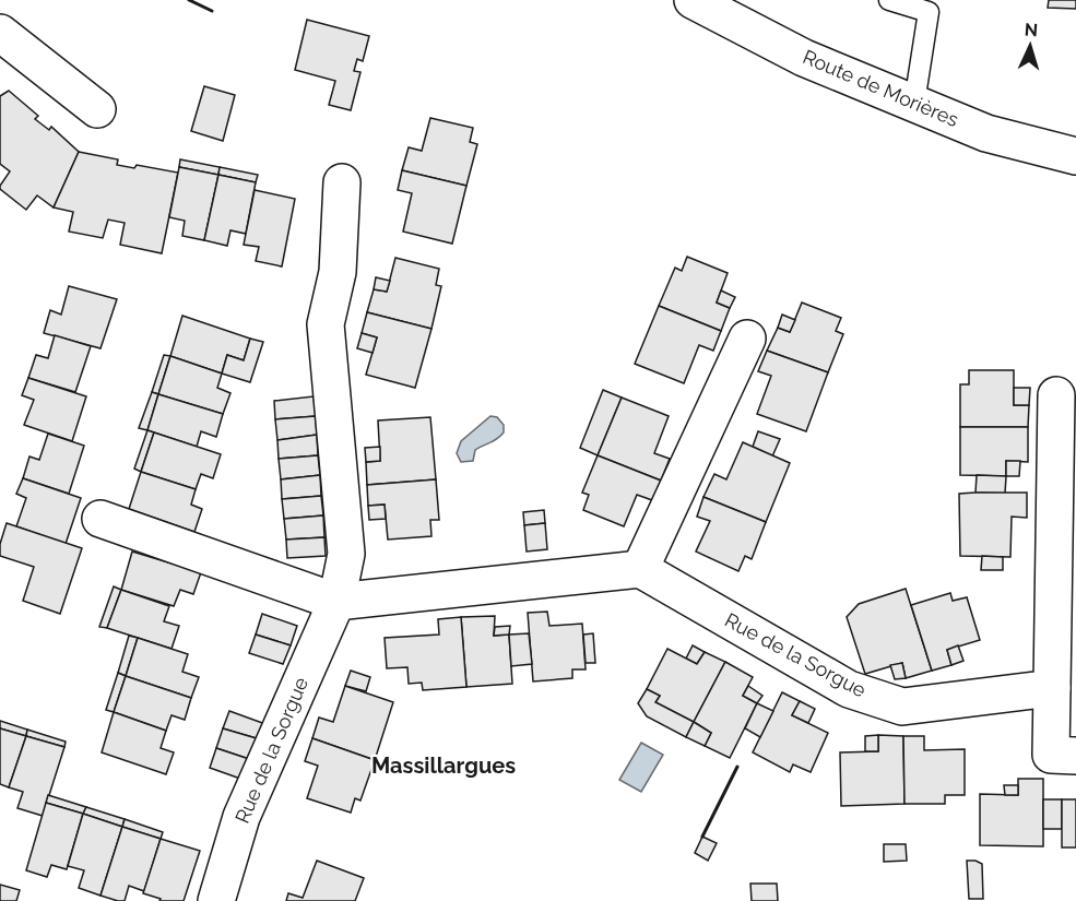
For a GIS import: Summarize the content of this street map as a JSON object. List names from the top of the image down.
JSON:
{
  "streets": {
    "street": ["Route de Morières", "Rue de la Sorgue"]
  },
  "districts": ["Massillargues"],
  "north": "top"
}
